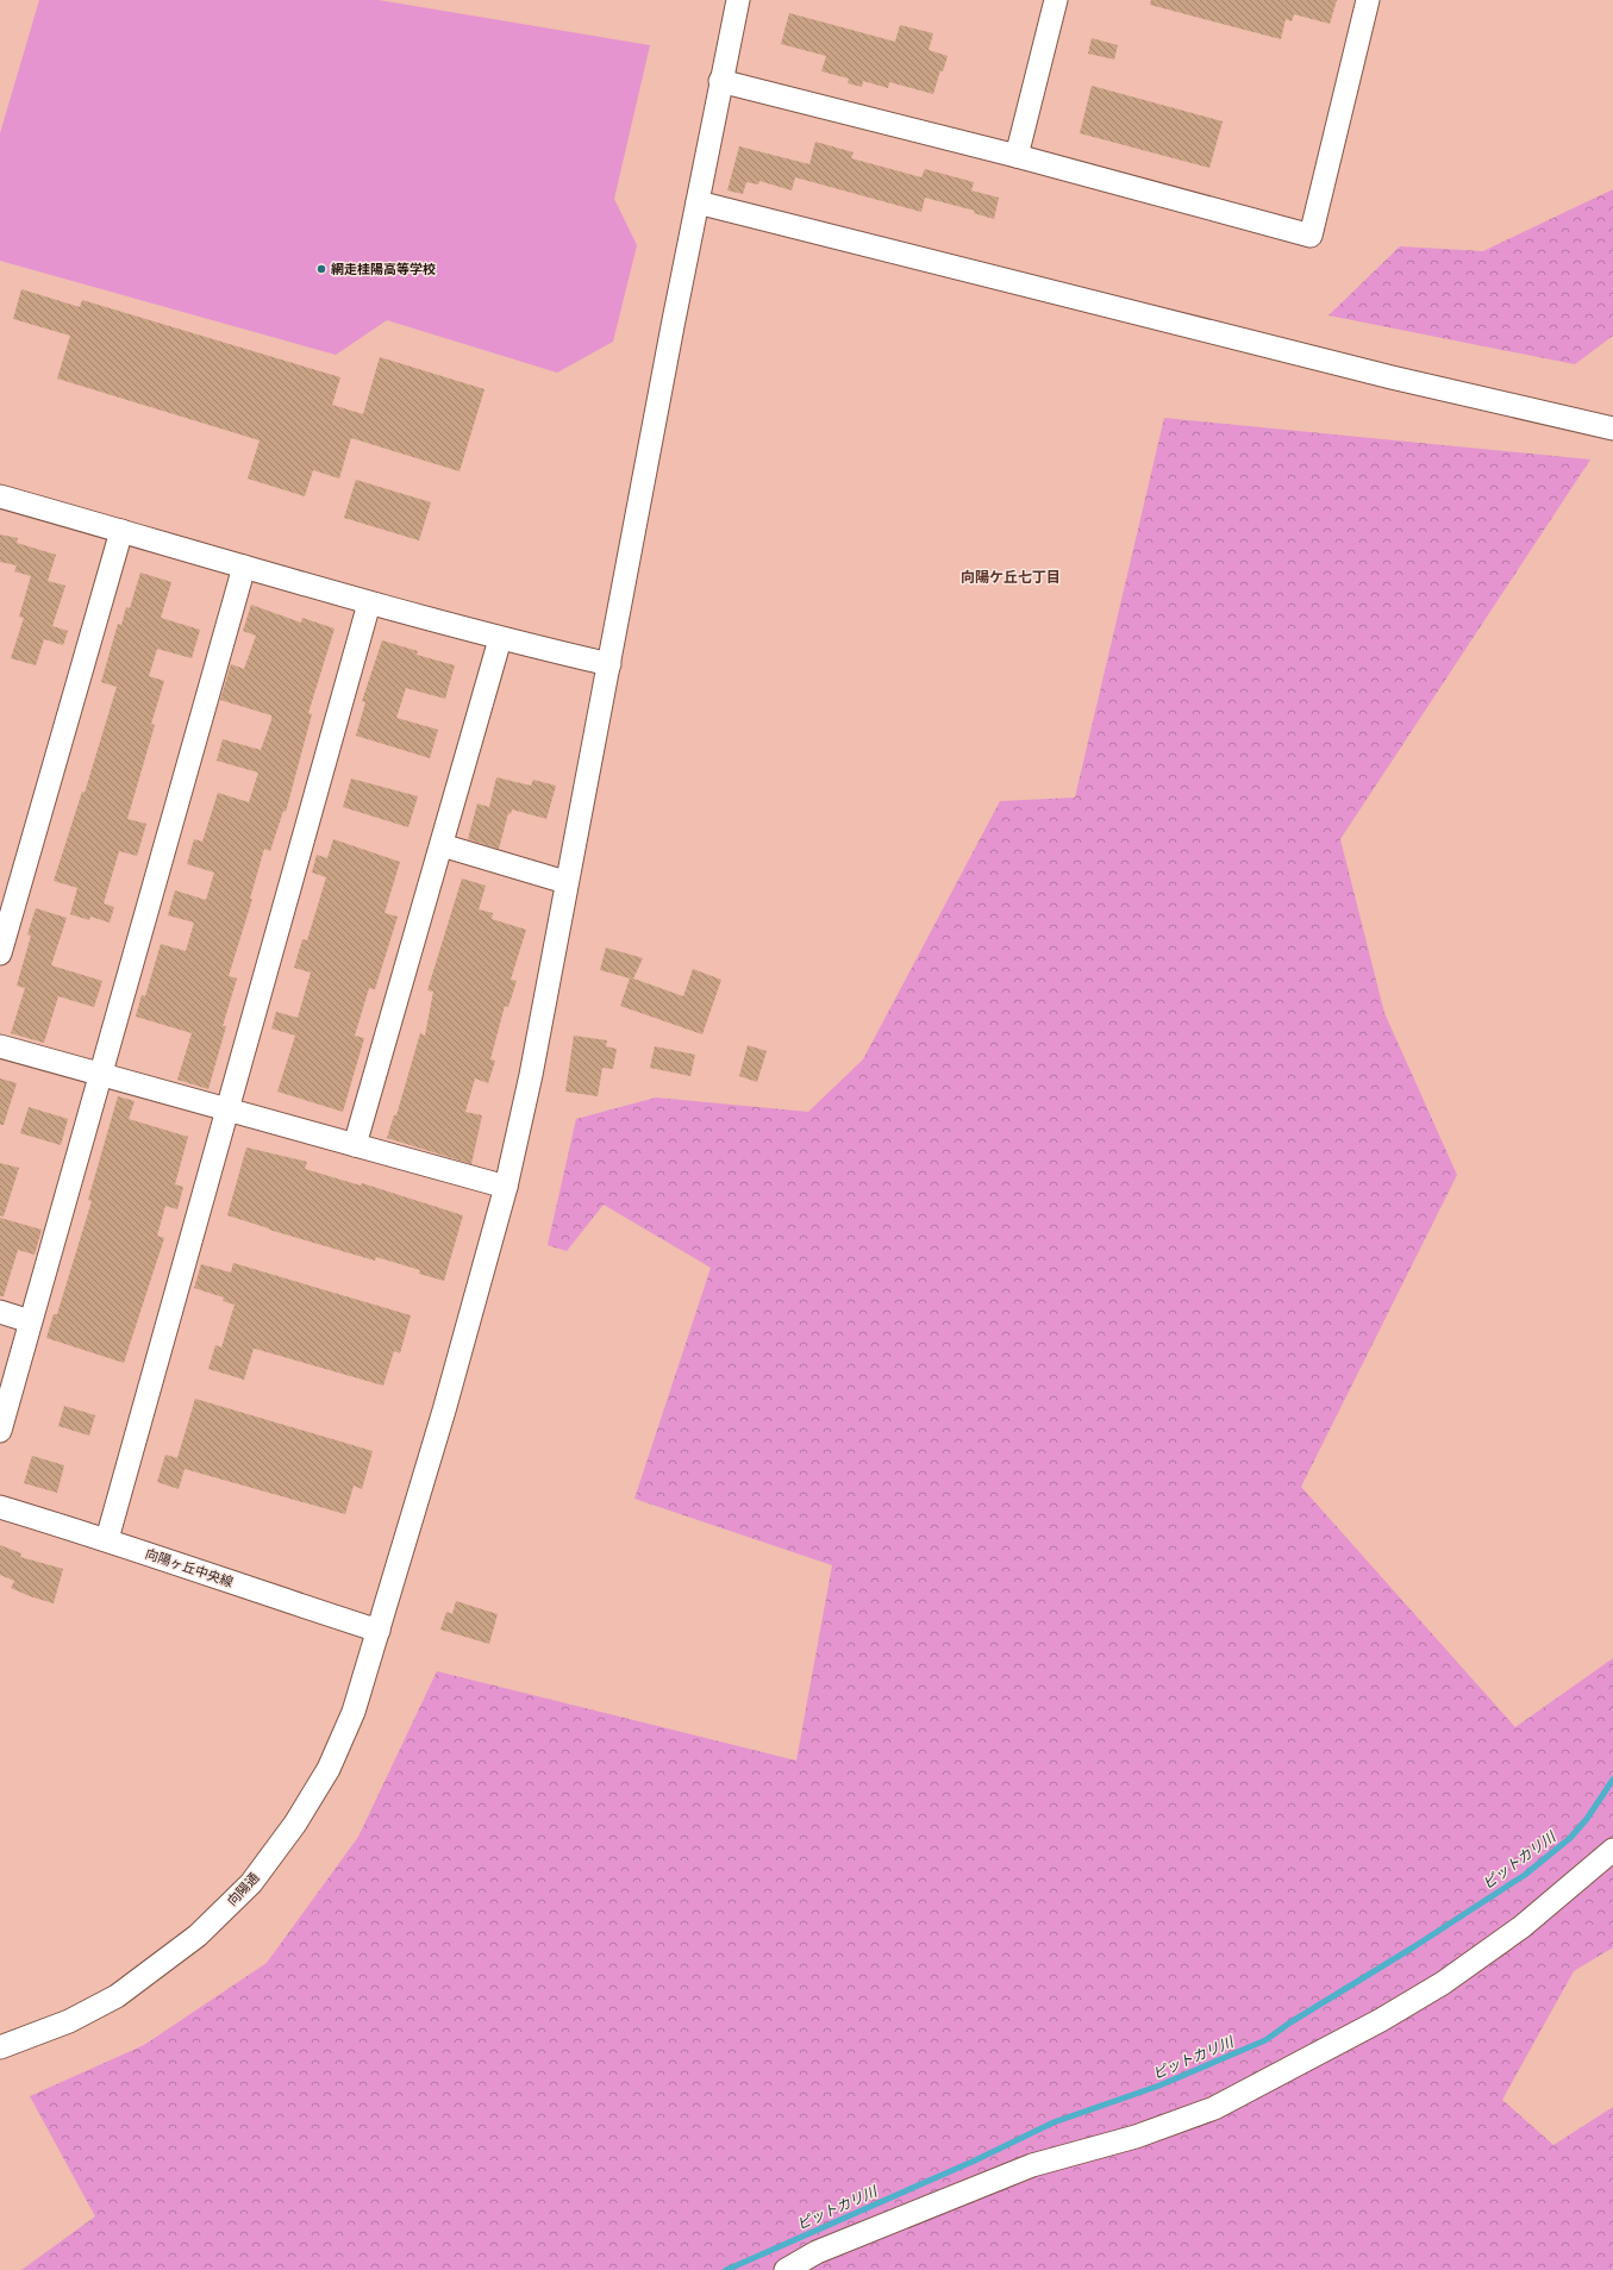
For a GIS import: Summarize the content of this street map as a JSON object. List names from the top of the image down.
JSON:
{
  "streets": {
    "street": ["向陽ヶ丘中央線", "向陽通"]
  },
  "crossings": [
    ["向陽ヶ丘中央線", "向陽通"]
  ],
  "districts": ["向陽ケ丘七丁目"],
  "water": ["ピットカリ川"],
  "places": ["網走桂陽高等学校"]
}
